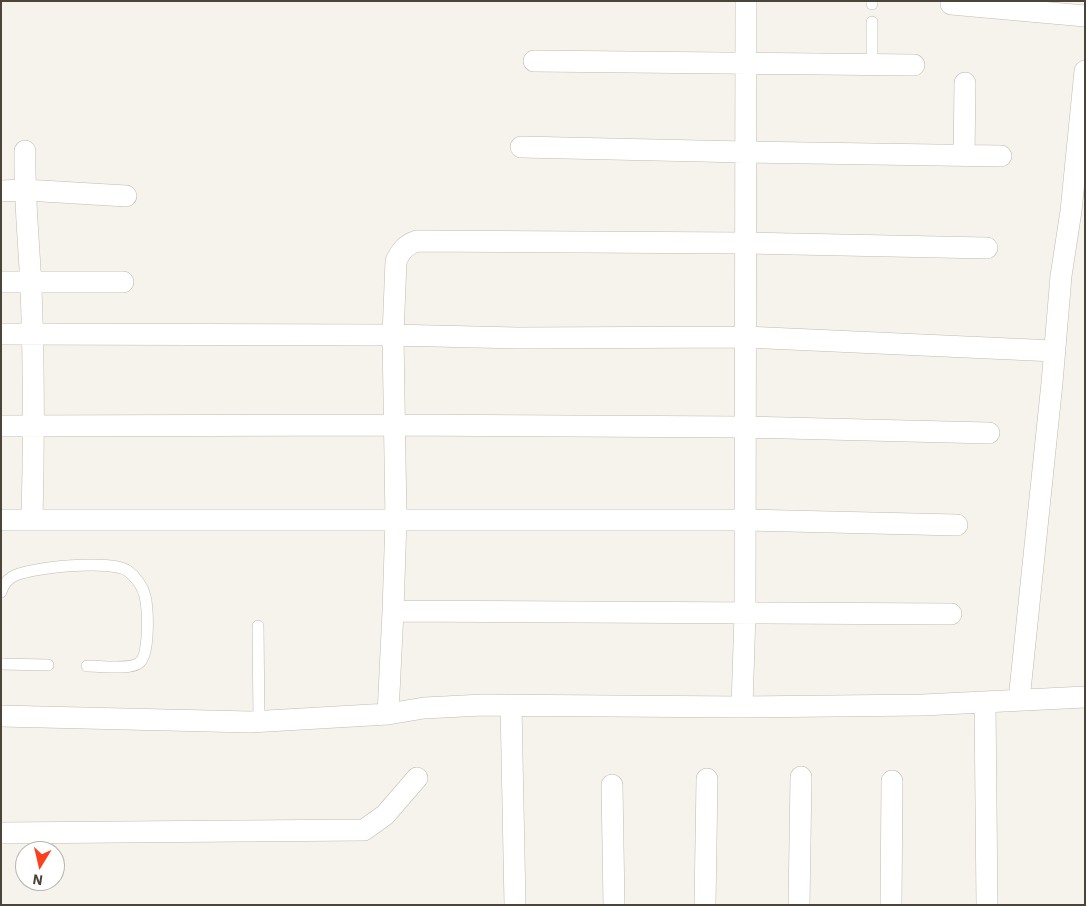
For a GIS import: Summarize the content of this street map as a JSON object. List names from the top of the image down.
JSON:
{
  "north": "bottom"
}
